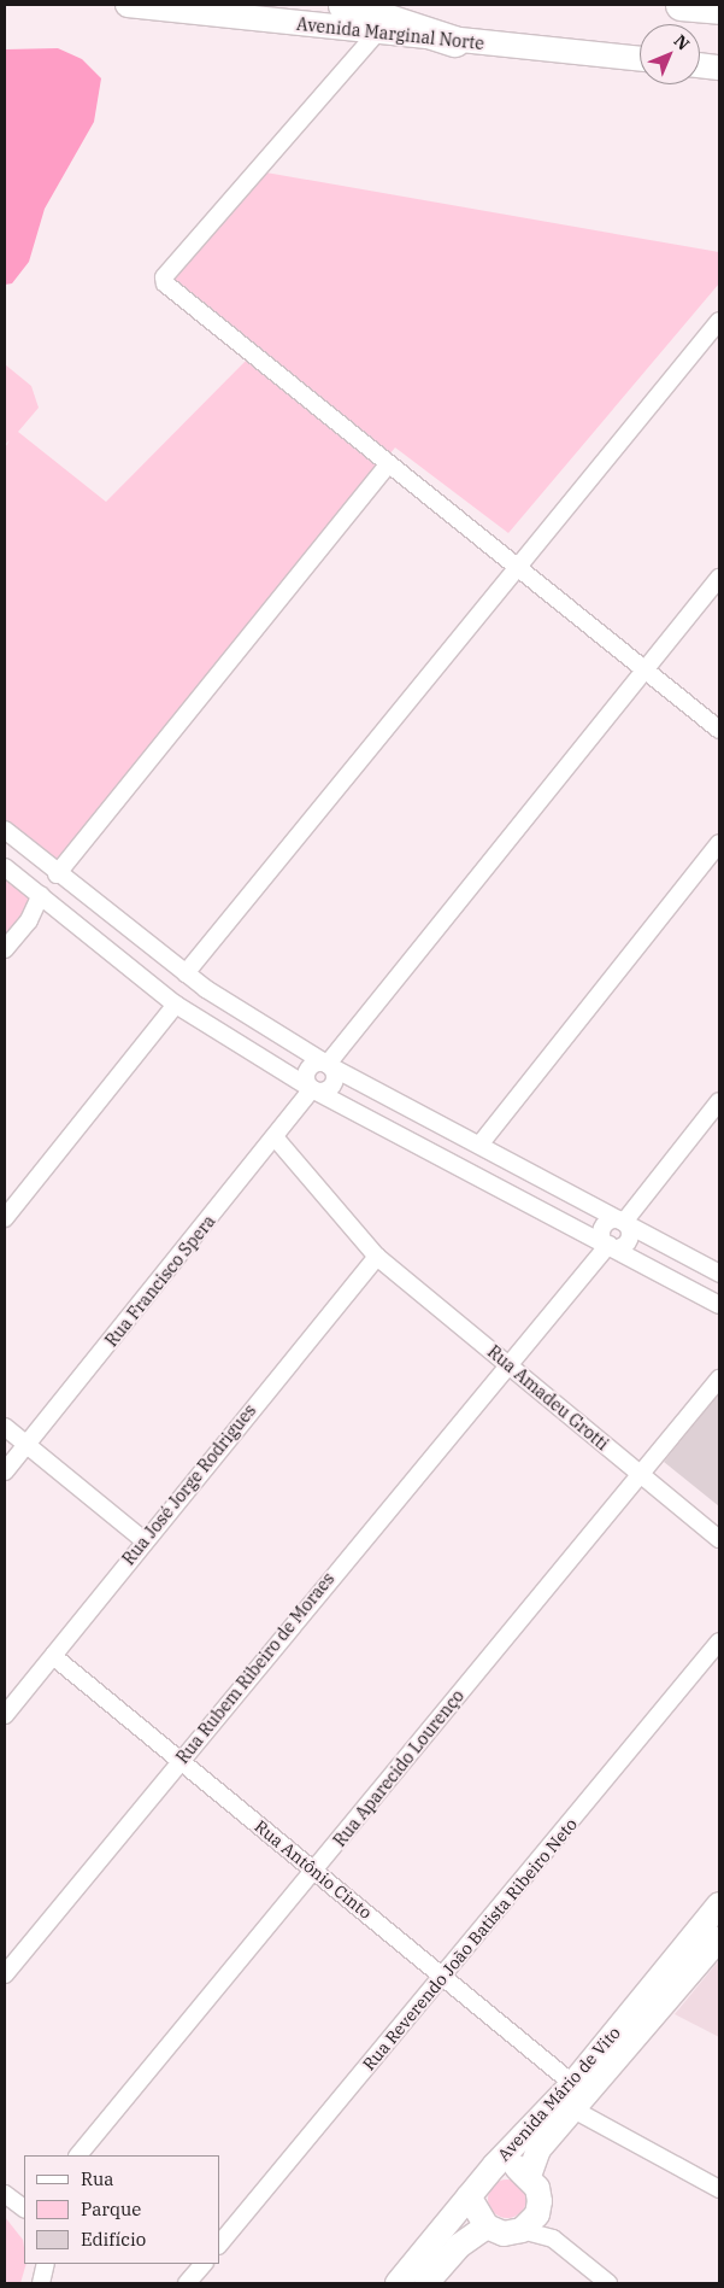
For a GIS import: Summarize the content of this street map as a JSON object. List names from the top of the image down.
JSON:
{
  "streets": {
    "main road": ["Avenida Marginal Norte", "Avenida Mário de Vito"],
    "street": [
      "Rua Francisco Spera",
      "Rua Amadeu Grotti",
      "Rua José Jorge Rodrigues",
      "Rua Rubem Ribeiro de Moraes",
      "Rua Aparecido Lourenço",
      "Rua Antônio Cinto",
      "Rua Reverendo João Batista Ribeiro Neto"
    ]
  },
  "crossings": [
    ["Rua Francisco Spera", "Rua Amadeu Grotti"],
    ["Rua Amadeu Grotti", "Rua José Jorge Rodrigues"],
    ["Rua Amadeu Grotti", "Rua Rubem Ribeiro de Moraes"],
    ["Rua Amadeu Grotti", "Rua Aparecido Lourenço"],
    ["Rua José Jorge Rodrigues", "Rua Antônio Cinto"],
    ["Rua Rubem Ribeiro de Moraes", "Rua Antônio Cinto"],
    ["Rua Aparecido Lourenço", "Rua Antônio Cinto"],
    ["Rua Antônio Cinto", "Rua Reverendo João Batista Ribeiro Neto"],
    ["Rua Antônio Cinto", "Avenida Mário de Vito"]
  ],
  "legend": ["Rua", "Parque", "Edifício"],
  "north": "top right"
}
